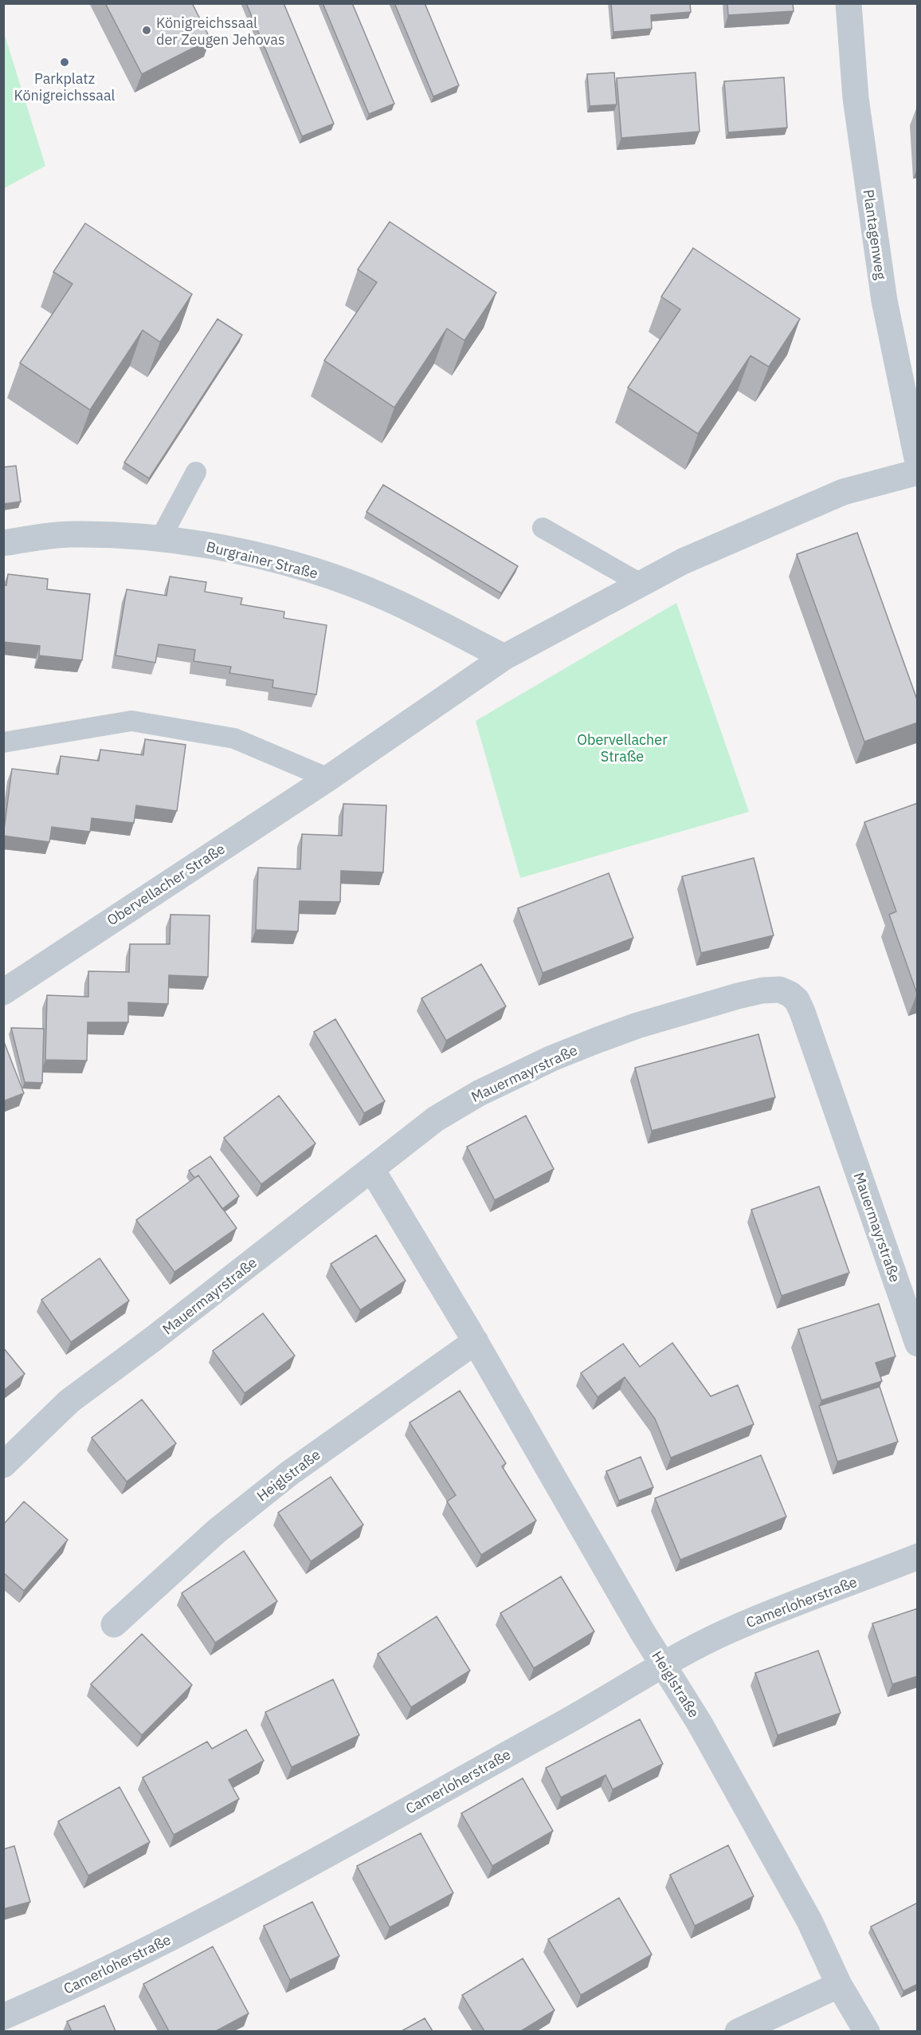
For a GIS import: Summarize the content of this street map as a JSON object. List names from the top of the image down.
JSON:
{
  "streets": {
    "street": [
      "Plantagenweg",
      "Burgrainer Straße",
      "Obervellacher Straße",
      "Mauermayrstraße",
      "Heiglstraße",
      "Camerloherstraße"
    ]
  },
  "crossings": [
    ["Burgrainer Straße", "Obervellacher Straße"],
    ["Mauermayrstraße", "Heiglstraße"],
    ["Heiglstraße", "Camerloherstraße"]
  ],
  "parks": ["Obervellacher Straße"],
  "places": ["Königreichssaal der Zeugen Jehovas", "Parkplatz Königreichssaal"]
}
